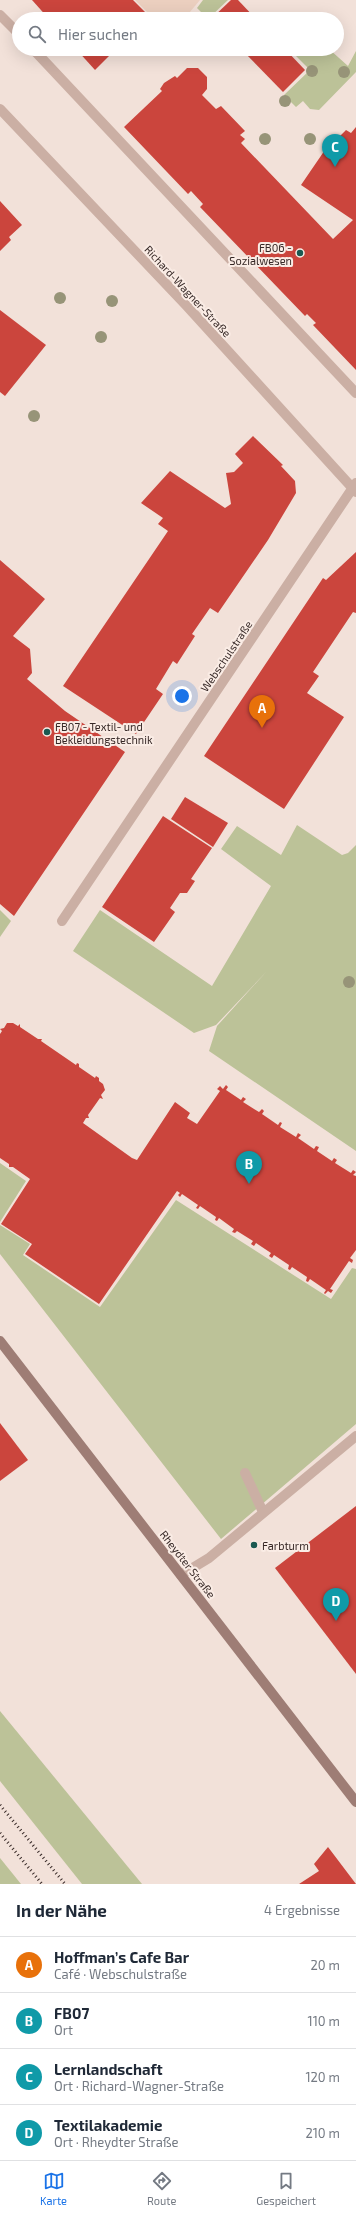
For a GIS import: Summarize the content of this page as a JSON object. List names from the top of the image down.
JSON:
{
  "streets": {
    "main road": ["Rheydter Straße"],
    "street": ["Richard-Wagner-Straße", "Webschulstraße"]
  },
  "crossings": [
    ["Richard-Wagner-Straße", "Webschulstraße"]
  ],
  "places": ["FB06 - Sozialwesen", "FB07 - Textil- und Bekleidungstechnik", "Farbturm"],
  "page": {
    "search": "Hier suchen",
    "pins": [
      "C",
      "A",
      "B",
      "D"
    ],
    "heading": ["In der Nähe", "4 Ergebnisse"],
    "list": [
      {
        "mark": "A",
        "name": "Hoffman’s Cafe Bar",
        "note": "Café · Webschulstraße",
        "value": "20 m"
      },
      {
        "mark": "B",
        "name": "FB07",
        "note": "Ort",
        "value": "110 m"
      },
      {
        "mark": "C",
        "name": "Lernlandschaft",
        "note": "Ort · Richard-Wagner-Straße",
        "value": "120 m"
      },
      {
        "mark": "D",
        "name": "Textilakademie",
        "note": "Ort · Rheydter Straße",
        "value": "210 m"
      }
    ],
    "nav": ["Karte", "Route", "Gespeichert"]
  }
}
